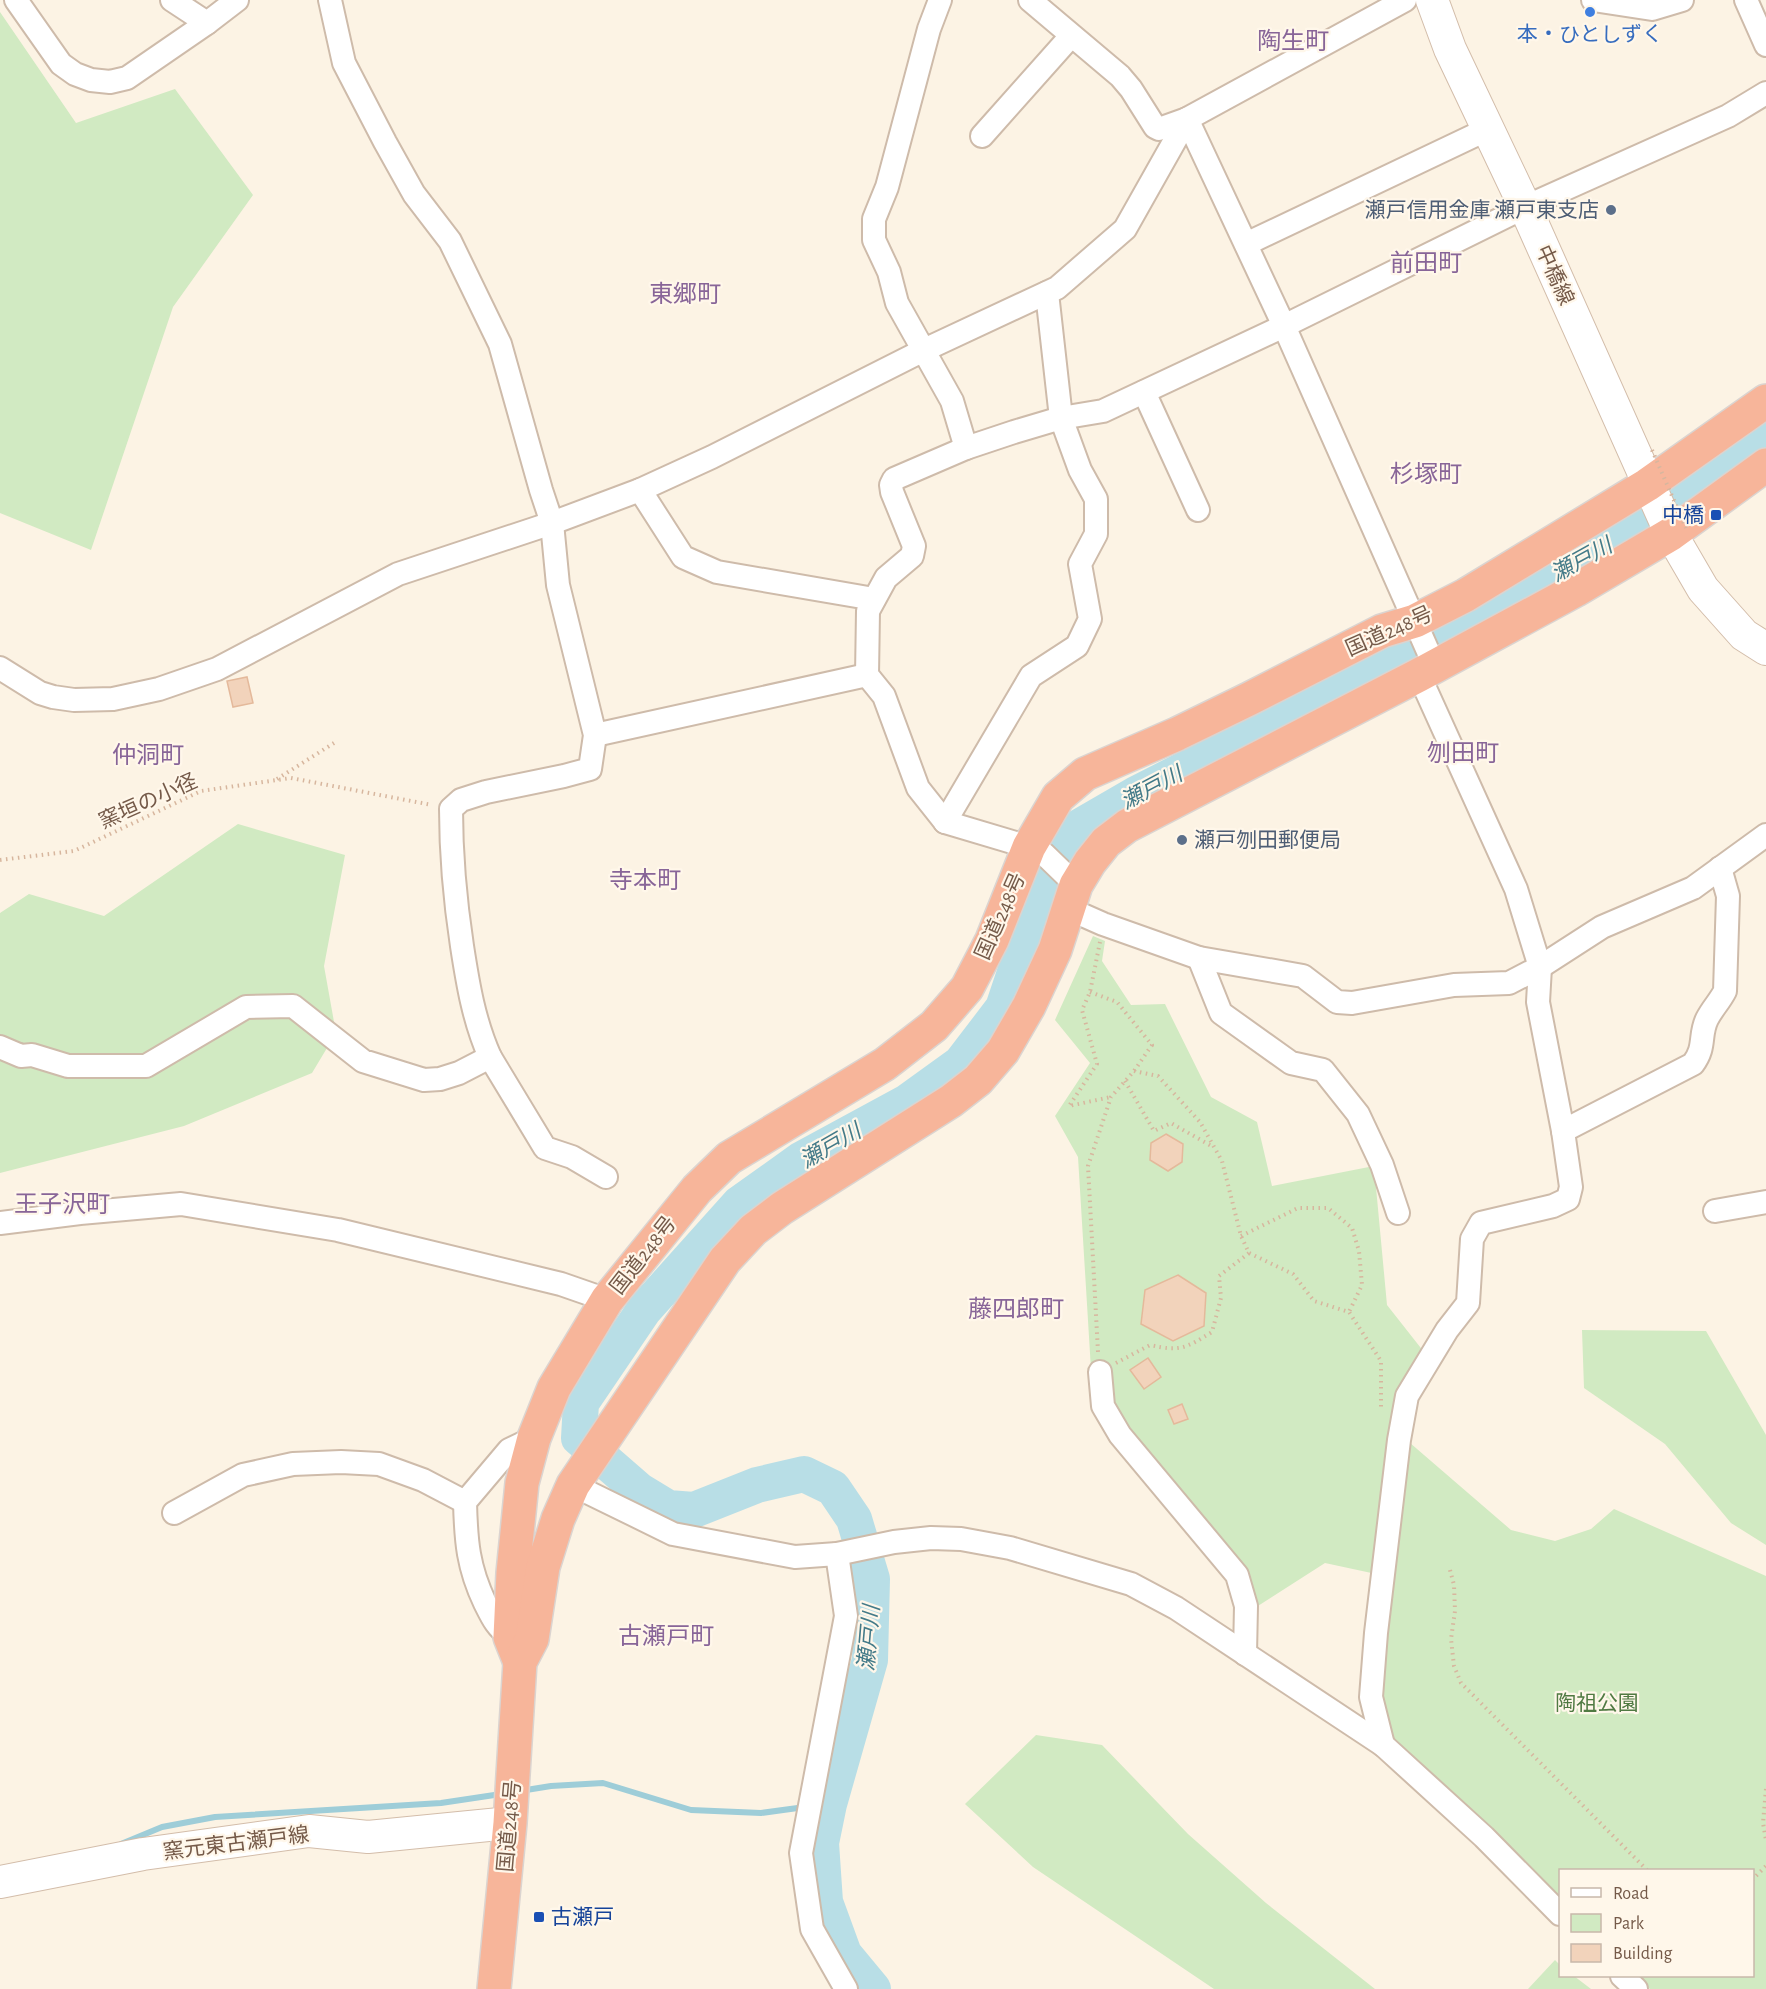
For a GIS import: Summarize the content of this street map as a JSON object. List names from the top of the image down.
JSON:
{
  "streets": {
    "highway": ["国道248号"],
    "street": ["中橋線", "窯元東古瀬戸線"],
    "path": ["窯垣の小径"]
  },
  "crossings": [
    ["中橋線", "国道248号"],
    ["国道248号", "窯元東古瀬戸線"]
  ],
  "districts": [
    "陶生町",
    "前田町",
    "東郷町",
    "杉塚町",
    "刎田町",
    "仲洞町",
    "寺本町",
    "王子沢町",
    "藤四郎町",
    "古瀬戸町"
  ],
  "water": ["瀬戸川"],
  "parks": ["陶祖公園"],
  "places": {
    "other": ["本・ひとしずく", "瀬戸信用金庫 瀬戸東支店", "瀬戸刎田郵便局"],
    "transit": ["中橋", "古瀬戸"]
  },
  "legend": ["Road", "Park", "Building"]
}
